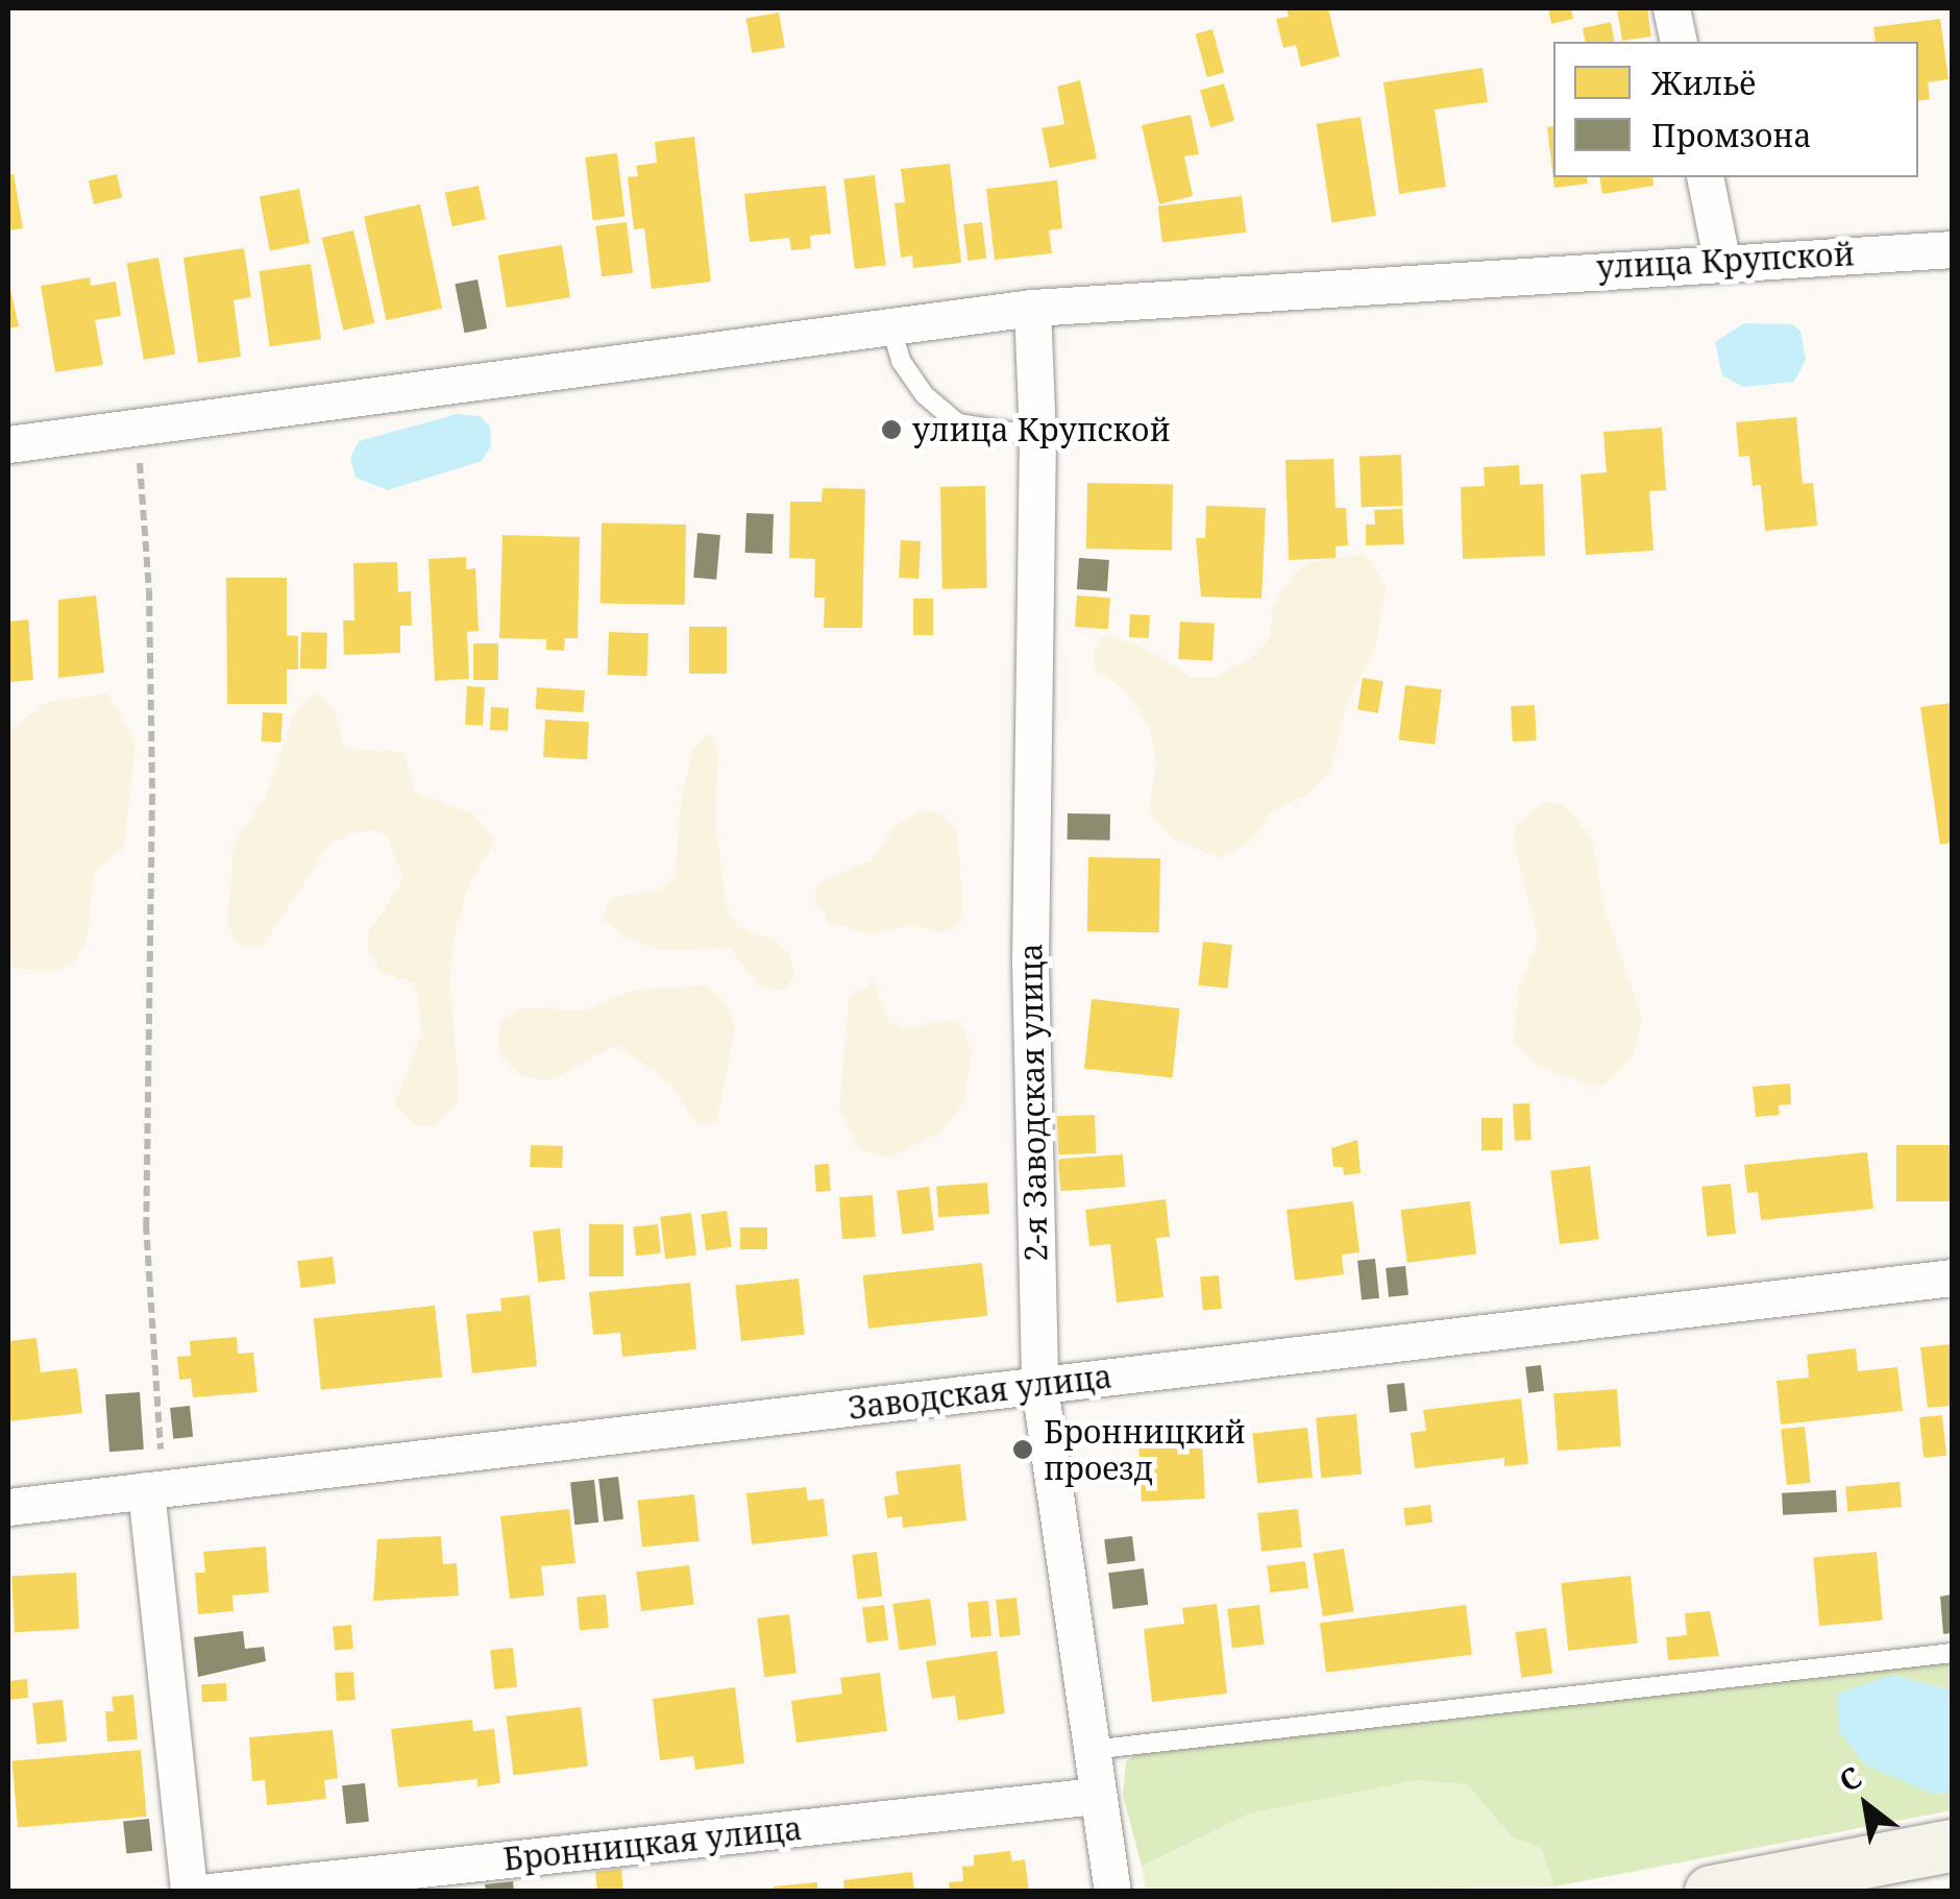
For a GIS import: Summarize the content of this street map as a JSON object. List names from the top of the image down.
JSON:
{
  "streets": {
    "street": [
      "улица Крупской",
      "2-я Заводская улица",
      "Заводская улица",
      "Бронницкая улица"
    ]
  },
  "crossings": [
    ["улица Крупской", "2-я Заводская улица"],
    ["2-я Заводская улица", "Заводская улица"],
    ["2-я Заводская улица", "Бронницкая улица"]
  ],
  "places": ["улица Крупской", "Бронницкий проезд"],
  "legend": ["Жильё", "Промзона"],
  "north": "top left"
}
